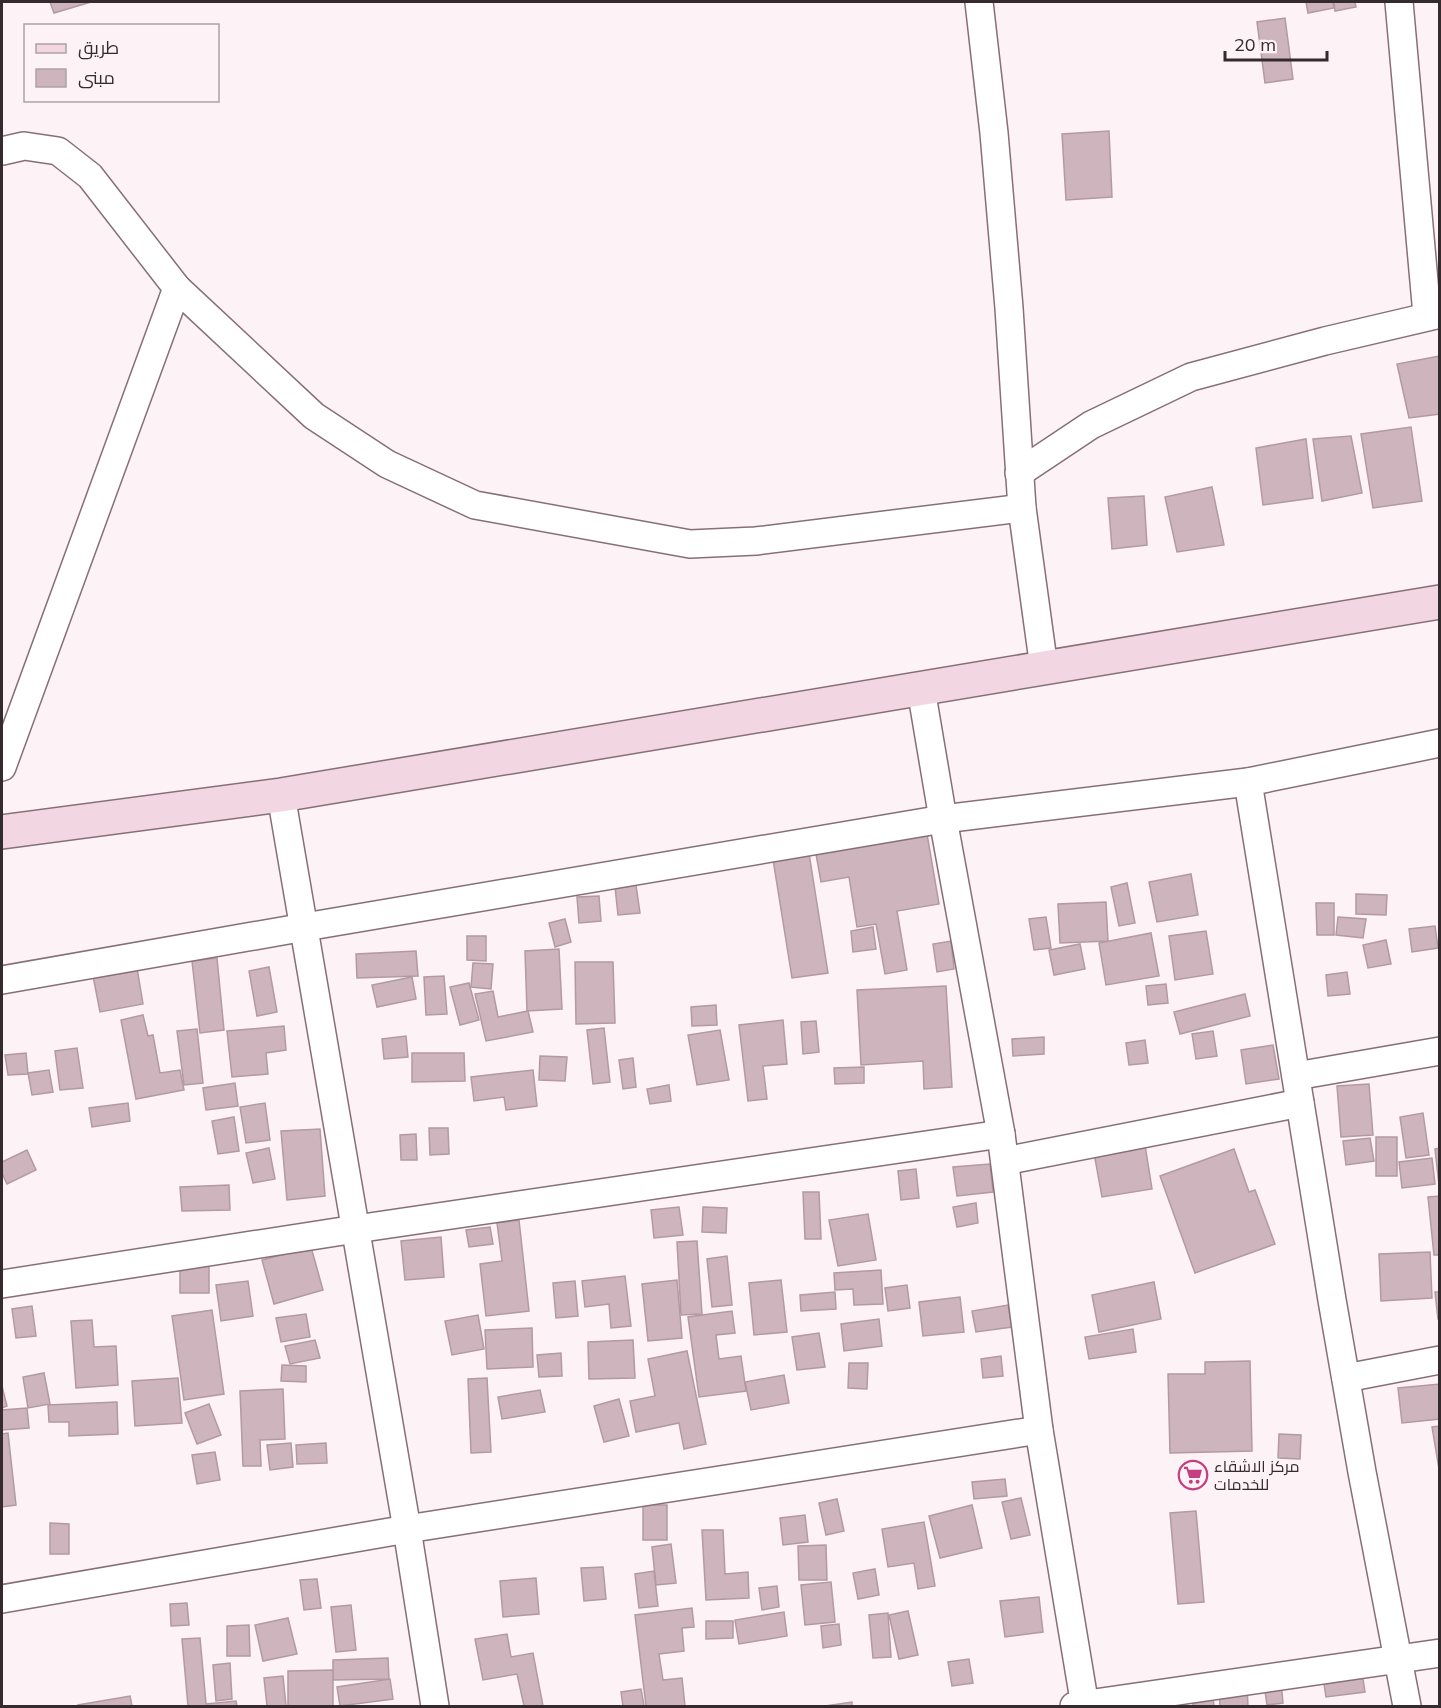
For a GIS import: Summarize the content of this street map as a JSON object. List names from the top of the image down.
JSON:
{
  "places": {
    "supermarket": ["مركز الاشقاء للخدمات"]
  },
  "legend": ["طريق", "مبنى"],
  "scale_bar": "20 m"
}
